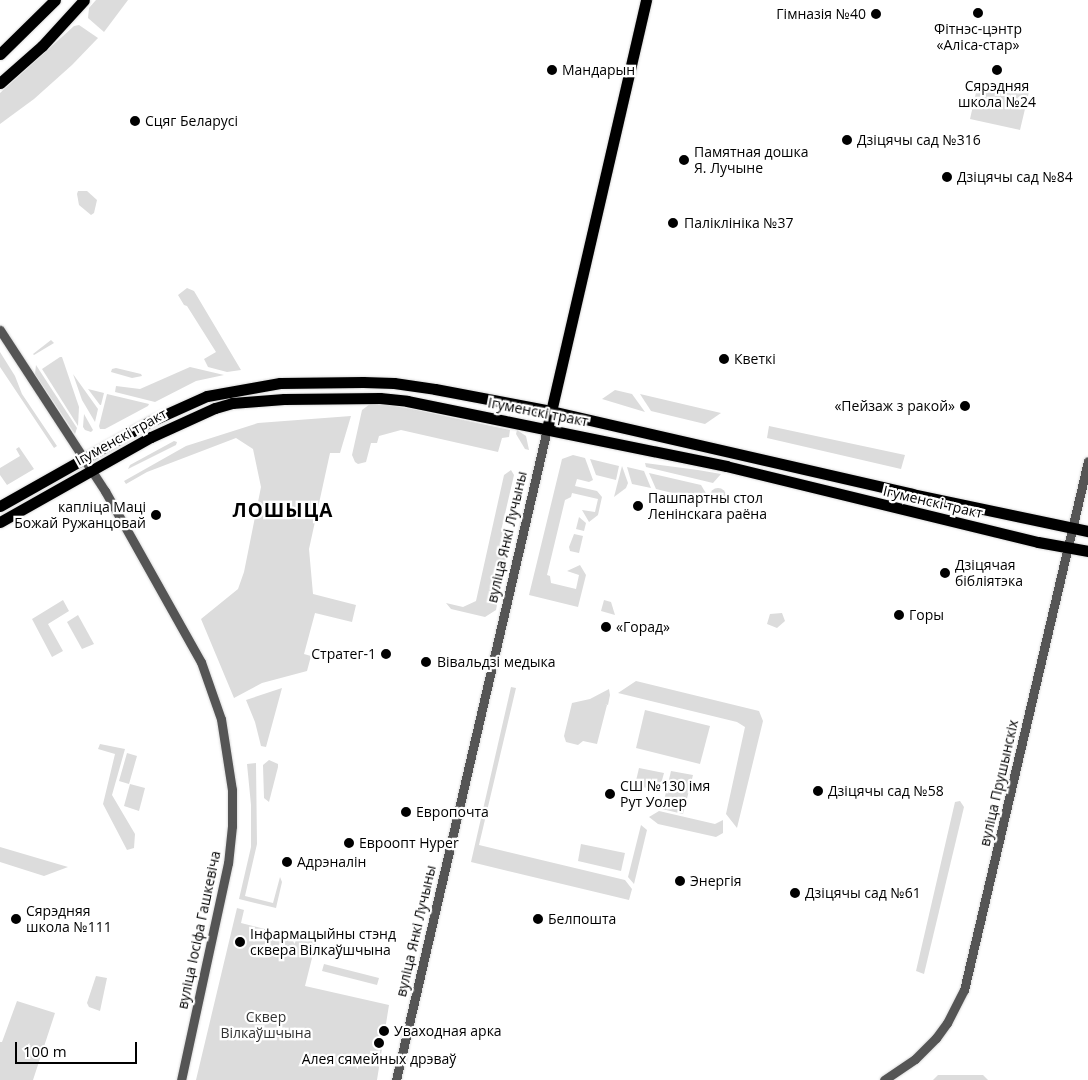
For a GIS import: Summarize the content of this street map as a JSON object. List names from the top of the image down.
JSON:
{
  "streets": {
    "main road": ["Ігуменскі тракт", "вуліца Янкі Лучыны"],
    "street": ["вуліца Прушынскіх", "вуліца Іосіфа Гашкевіча"]
  },
  "crossings": [
    ["Ігуменскі тракт", "вуліца Янкі Лучыны"],
    ["Ігуменскі тракт", "вуліца Прушынскіх"],
    ["Ігуменскі тракт", "вуліца Іосіфа Гашкевіча"]
  ],
  "districts": ["ЛОШЫЦА"],
  "parks": ["Сквер Вілкаўшчына"],
  "places": [
    "Фітнэс-цэнтр «Аліса-стар»",
    "Гімназія №40",
    "Мандарын",
    "Сярэдняя школа №24",
    "Сцяг Беларусі",
    "Дзіцячы сад №316",
    "Памятная дошка Я. Лучыне",
    "Дзіцячы сад №84",
    "Паліклініка №37",
    "Кветкі",
    "«Пейзаж з ракой»",
    "Пашпартны стол Ленінскага раёна",
    "капліца Маці Божай Ружанцовай",
    "Дзіцячая бібліятэка",
    "Горы",
    "«Горад»",
    "Стратег-1",
    "Вівальдзі медыка",
    "Дзіцячы сад №58",
    "СШ №130 імя Рут Уолер",
    "Европочта",
    "Евроопт Hyper",
    "Адрэналін",
    "Энергія",
    "Дзіцячы сад №61",
    "Сярэдняя школа №111",
    "Белпошта",
    "Інфармацыйны стэнд сквера Вілкаўшчына",
    "Уваходная арка",
    "Алея сямейных дрэваў"
  ],
  "scale_bar": "100 m"
}
